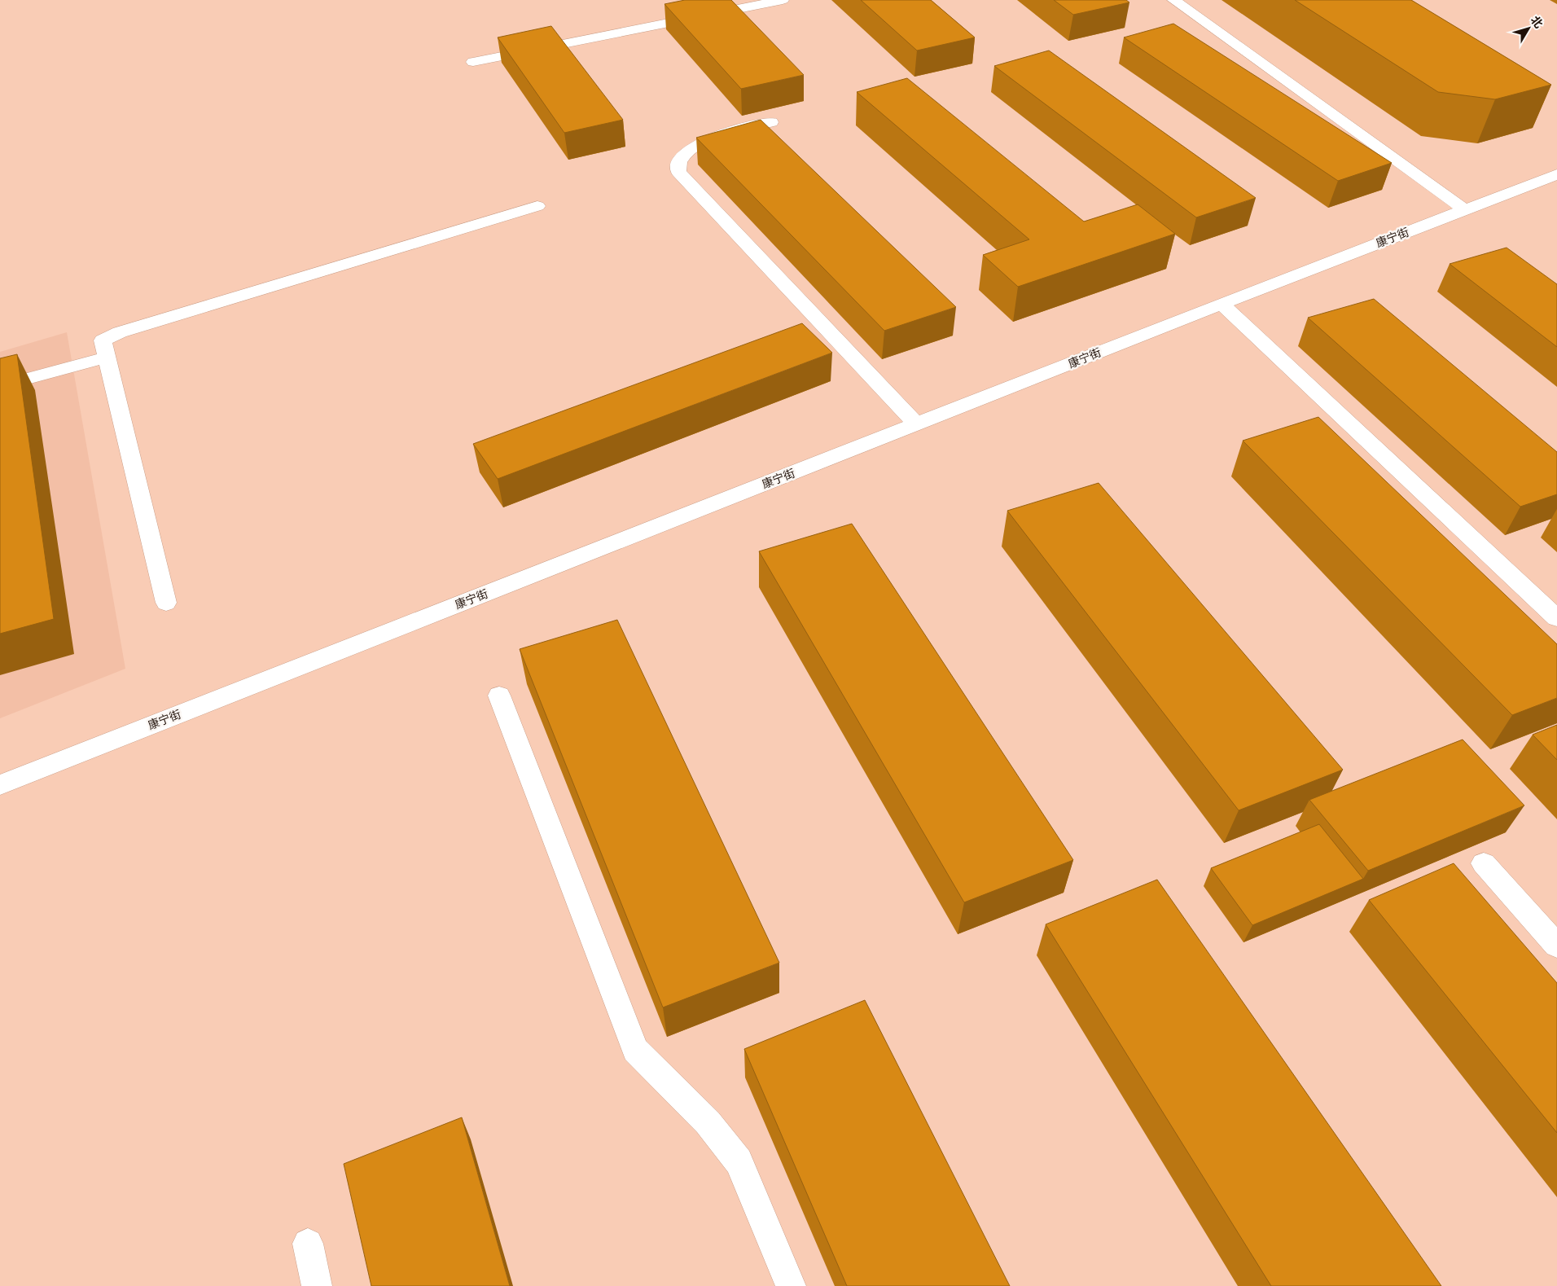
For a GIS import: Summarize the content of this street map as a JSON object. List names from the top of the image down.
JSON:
{
  "streets": {
    "street": ["康宁街"]
  },
  "north": "top right"
}
